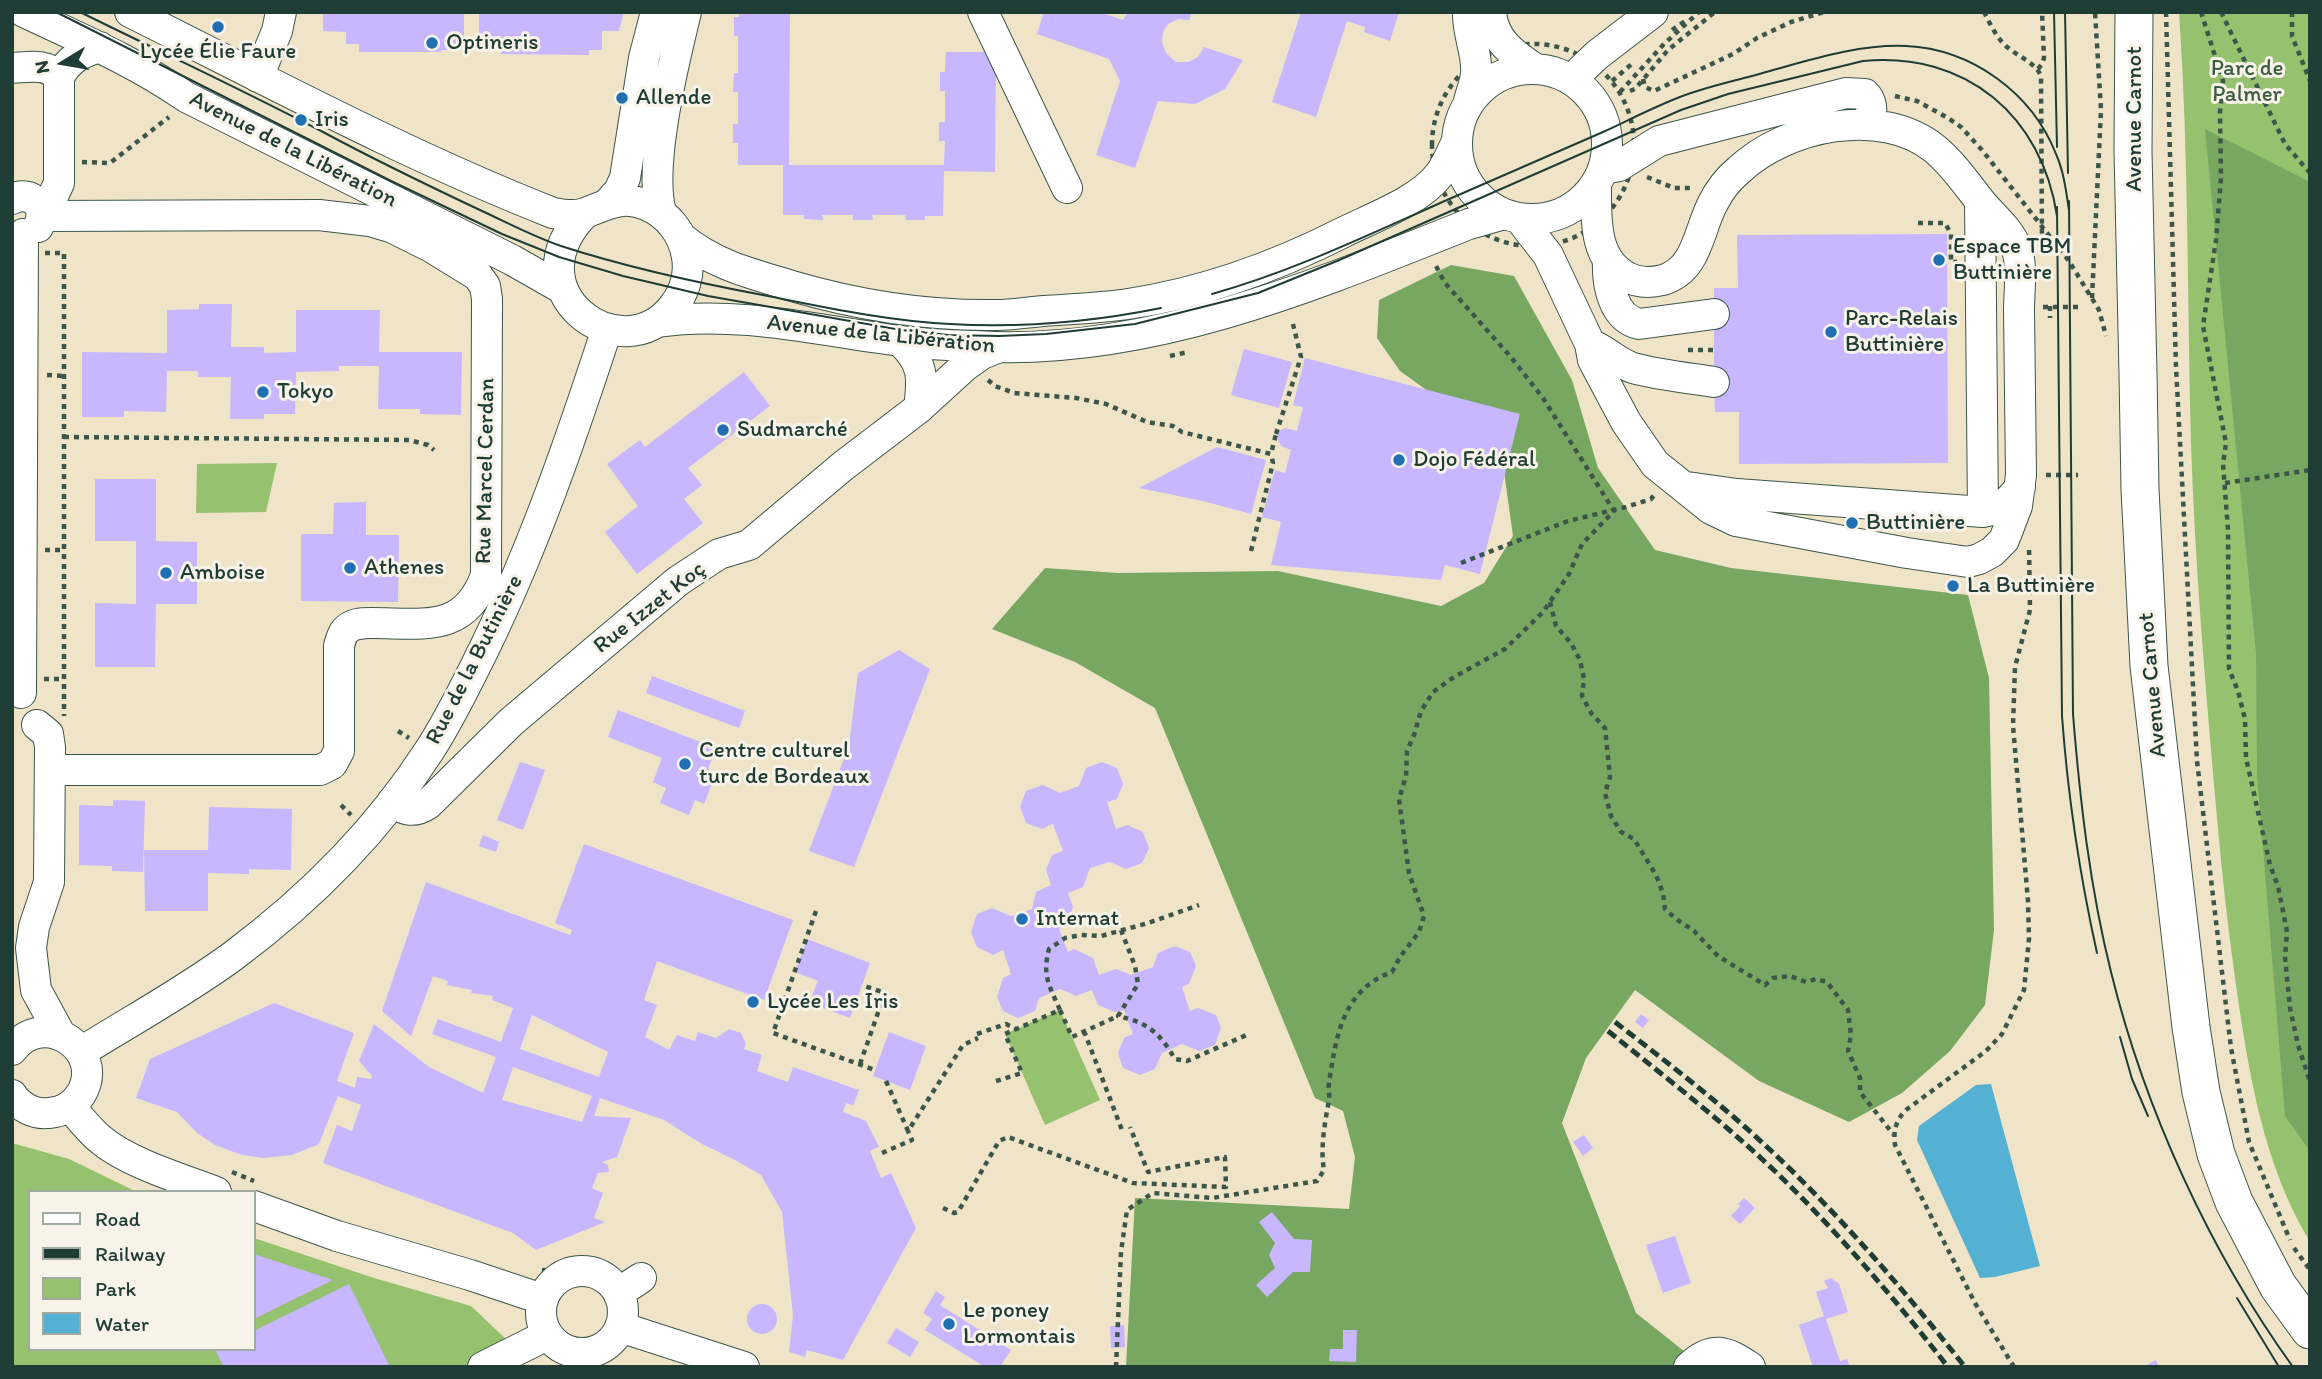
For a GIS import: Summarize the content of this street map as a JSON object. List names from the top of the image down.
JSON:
{
  "streets": {
    "main road": ["Avenue Carnot"],
    "street": [
      "Avenue de la Libération",
      "Rue Marcel Cerdan",
      "Rue Izzet Koç",
      "Rue de la Butinière"
    ]
  },
  "crossings": [
    ["Avenue de la Libération", "Rue Izzet Koç"],
    ["Avenue de la Libération", "Rue de la Butinière"],
    ["Rue Izzet Koç", "Rue de la Butinière"]
  ],
  "parks": ["Parc de Palmer"],
  "places": [
    "Lycée Élie Faure",
    "Optineris",
    "Allende",
    "Iris",
    "Espace TBM Buttinière",
    "Parc-Relais Buttinière",
    "Tokyo",
    "Sudmarché",
    "Dojo Fédéral",
    "Buttinière",
    "Athenes",
    "Amboise",
    "La Buttinière",
    "Centre culturel turc de Bordeaux",
    "Internat",
    "Lycée Les Iris",
    "Le poney Lormontais"
  ],
  "legend": [
    "Road",
    "Railway",
    "Park",
    "Water"
  ],
  "north": "left"
}
